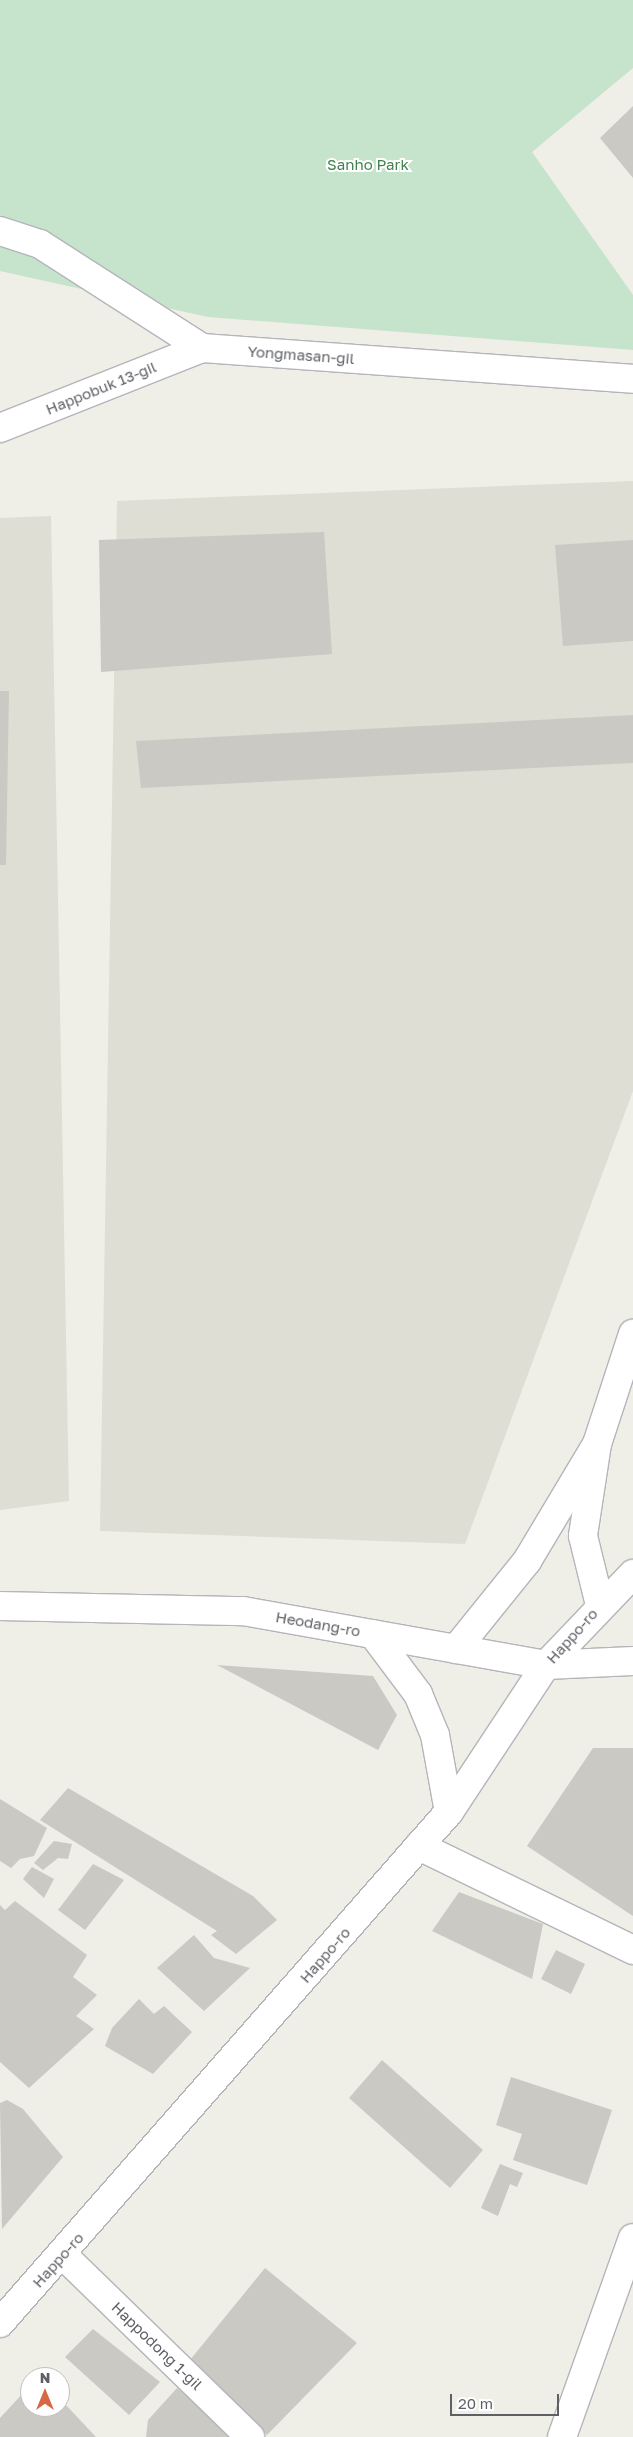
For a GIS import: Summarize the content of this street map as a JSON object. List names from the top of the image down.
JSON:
{
  "streets": {
    "street": [
      "Yongmasan-gil",
      "Happobuk 13-gil",
      "Heodang-ro",
      "Happo-ro",
      "Happodong 1-gil"
    ]
  },
  "crossings": [
    ["Yongmasan-gil", "Happobuk 13-gil"],
    ["Heodang-ro", "Happo-ro"],
    ["Happo-ro", "Happodong 1-gil"]
  ],
  "parks": ["Sanho Park"],
  "scale_bar": "20 m",
  "north": "top"
}
